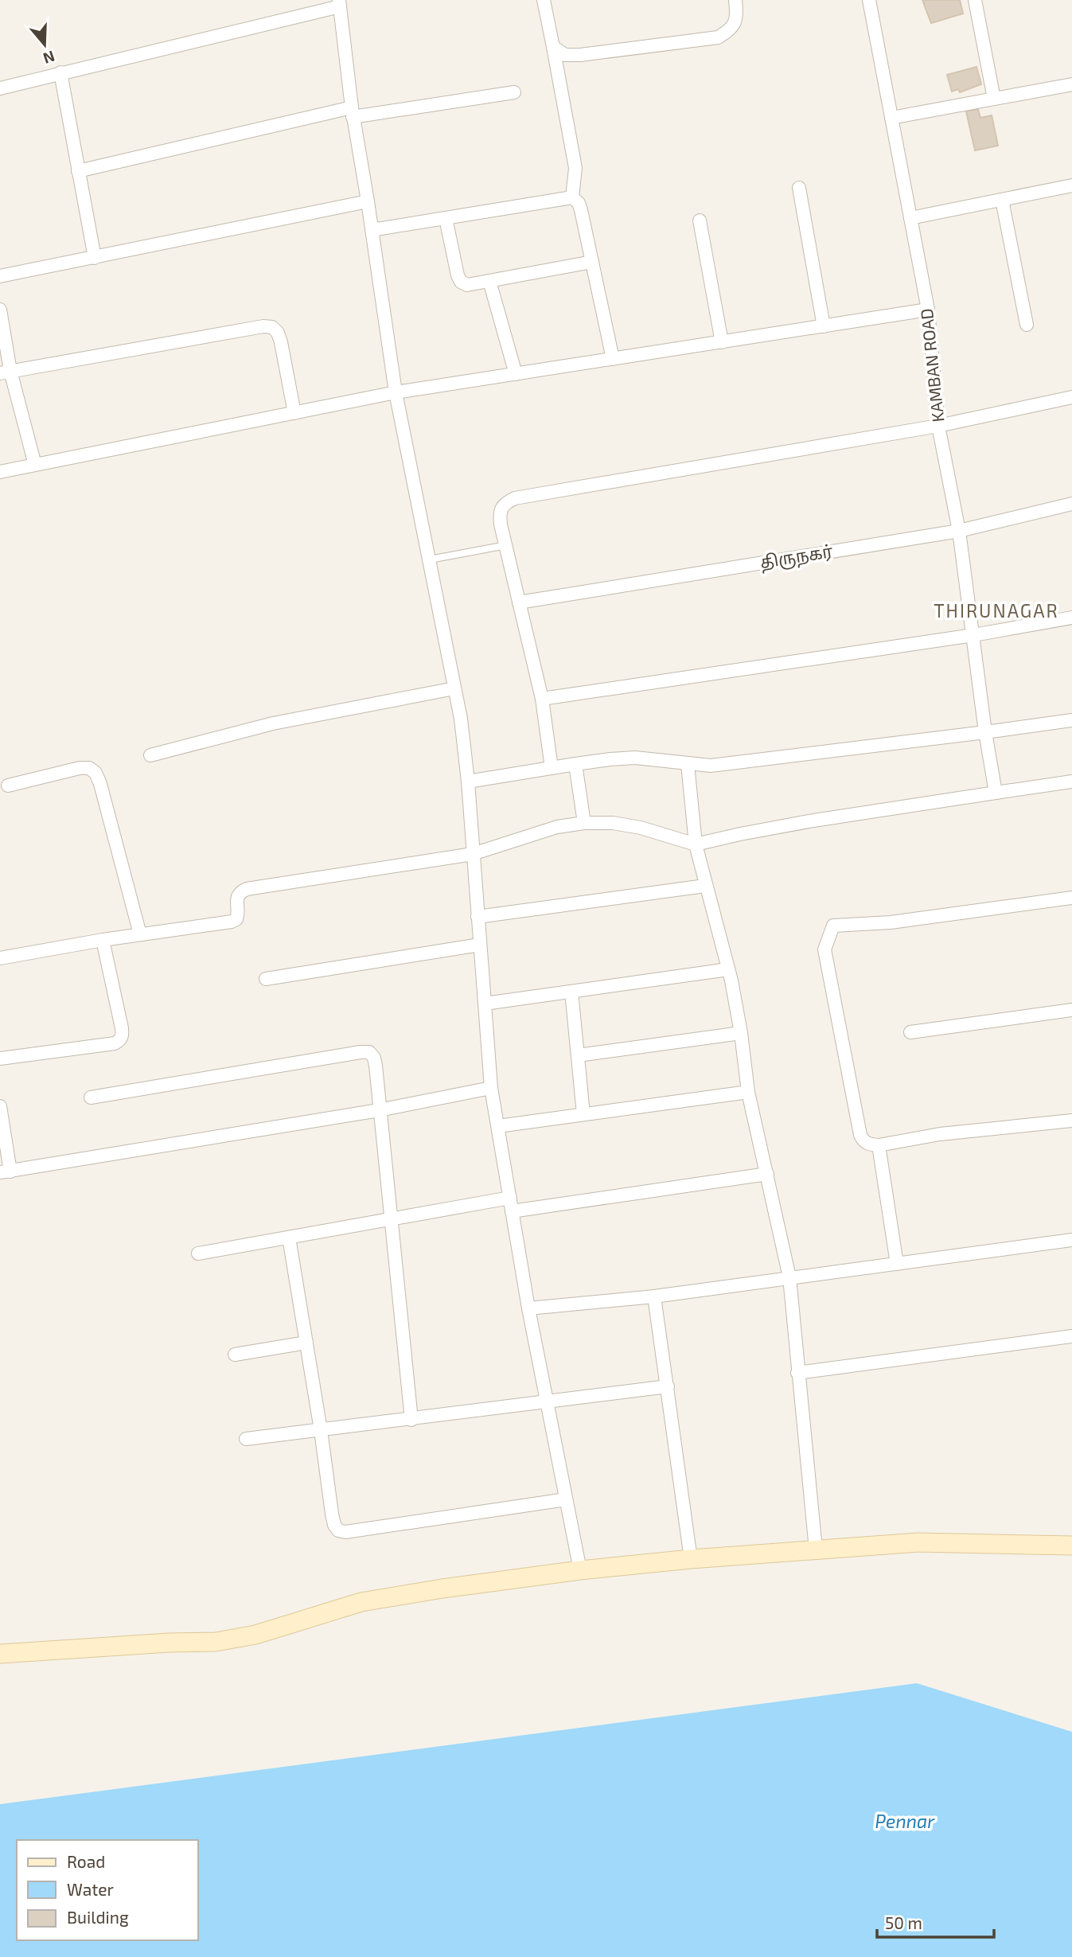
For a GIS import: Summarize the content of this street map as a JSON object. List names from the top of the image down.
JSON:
{
  "streets": {
    "street": ["KAMBAN ROAD", "திருநகர்"]
  },
  "crossings": [
    ["KAMBAN ROAD", "திருநகர்"]
  ],
  "districts": ["THIRUNAGAR"],
  "water": ["Pennar"],
  "legend": ["Road", "Water", "Building"],
  "scale_bar": "50 m",
  "north": "bottom"
}
